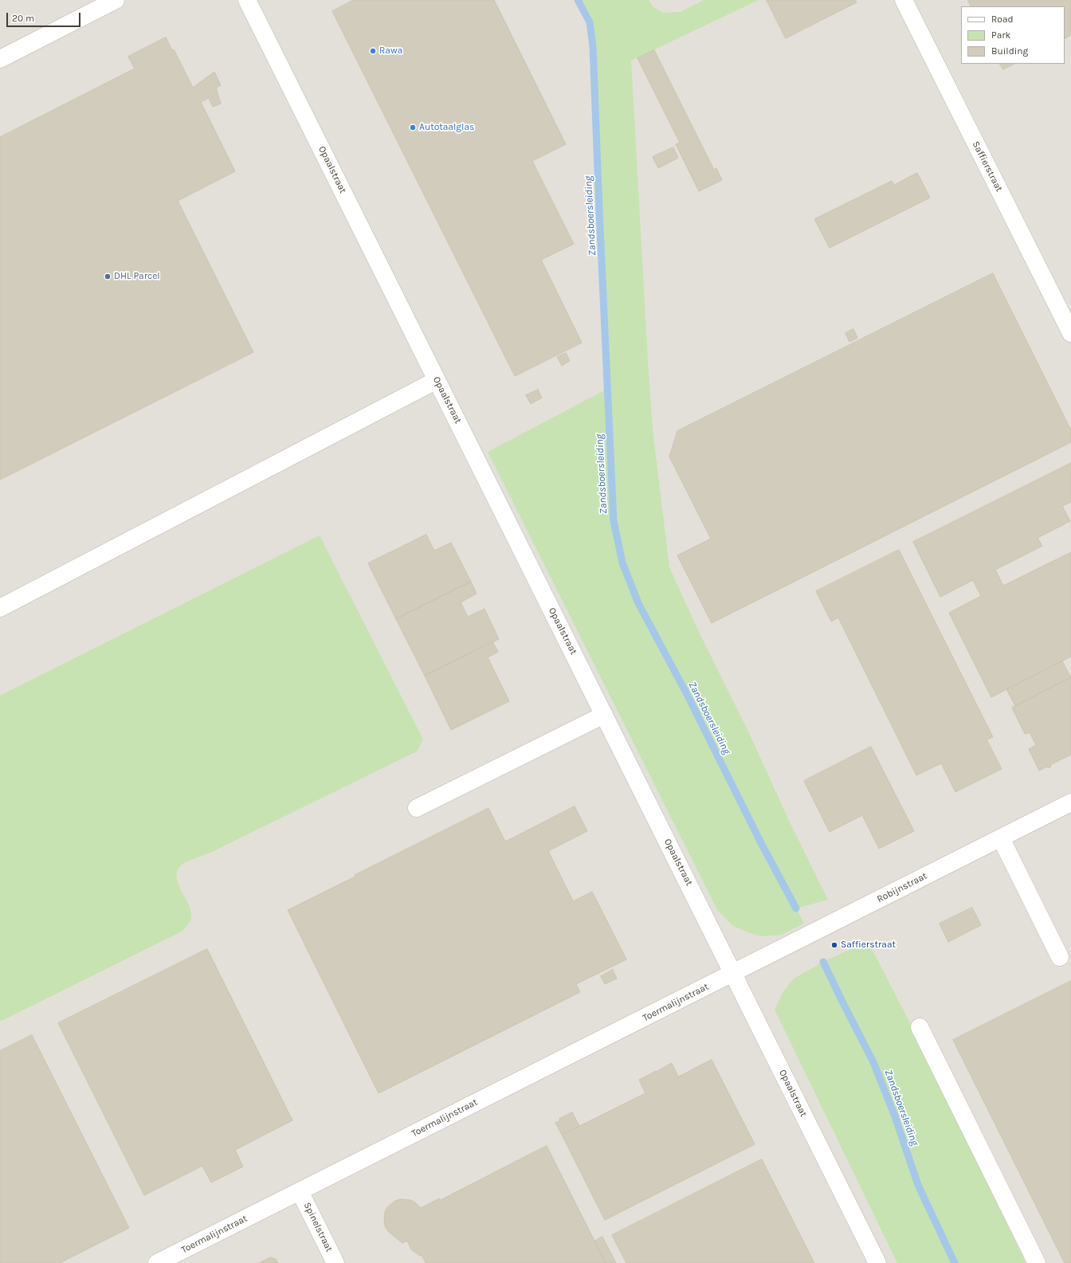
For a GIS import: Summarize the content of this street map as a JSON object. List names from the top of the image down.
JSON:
{
  "streets": {
    "street": [
      "Saffierstraat",
      "Opaalstraat",
      "Robijnstraat",
      "Toermalijnstraat",
      "Spinelstraat"
    ]
  },
  "crossings": [
    ["Opaalstraat", "Robijnstraat"],
    ["Opaalstraat", "Toermalijnstraat"],
    ["Robijnstraat", "Toermalijnstraat"],
    ["Toermalijnstraat", "Spinelstraat"]
  ],
  "water": ["Zandsboersleiding"],
  "places": [
    "Rawa",
    "Autotaalglas",
    "DHL Parcel",
    "Saffierstraat"
  ],
  "legend": ["Road", "Park", "Building"],
  "scale_bar": "20 m"
}
